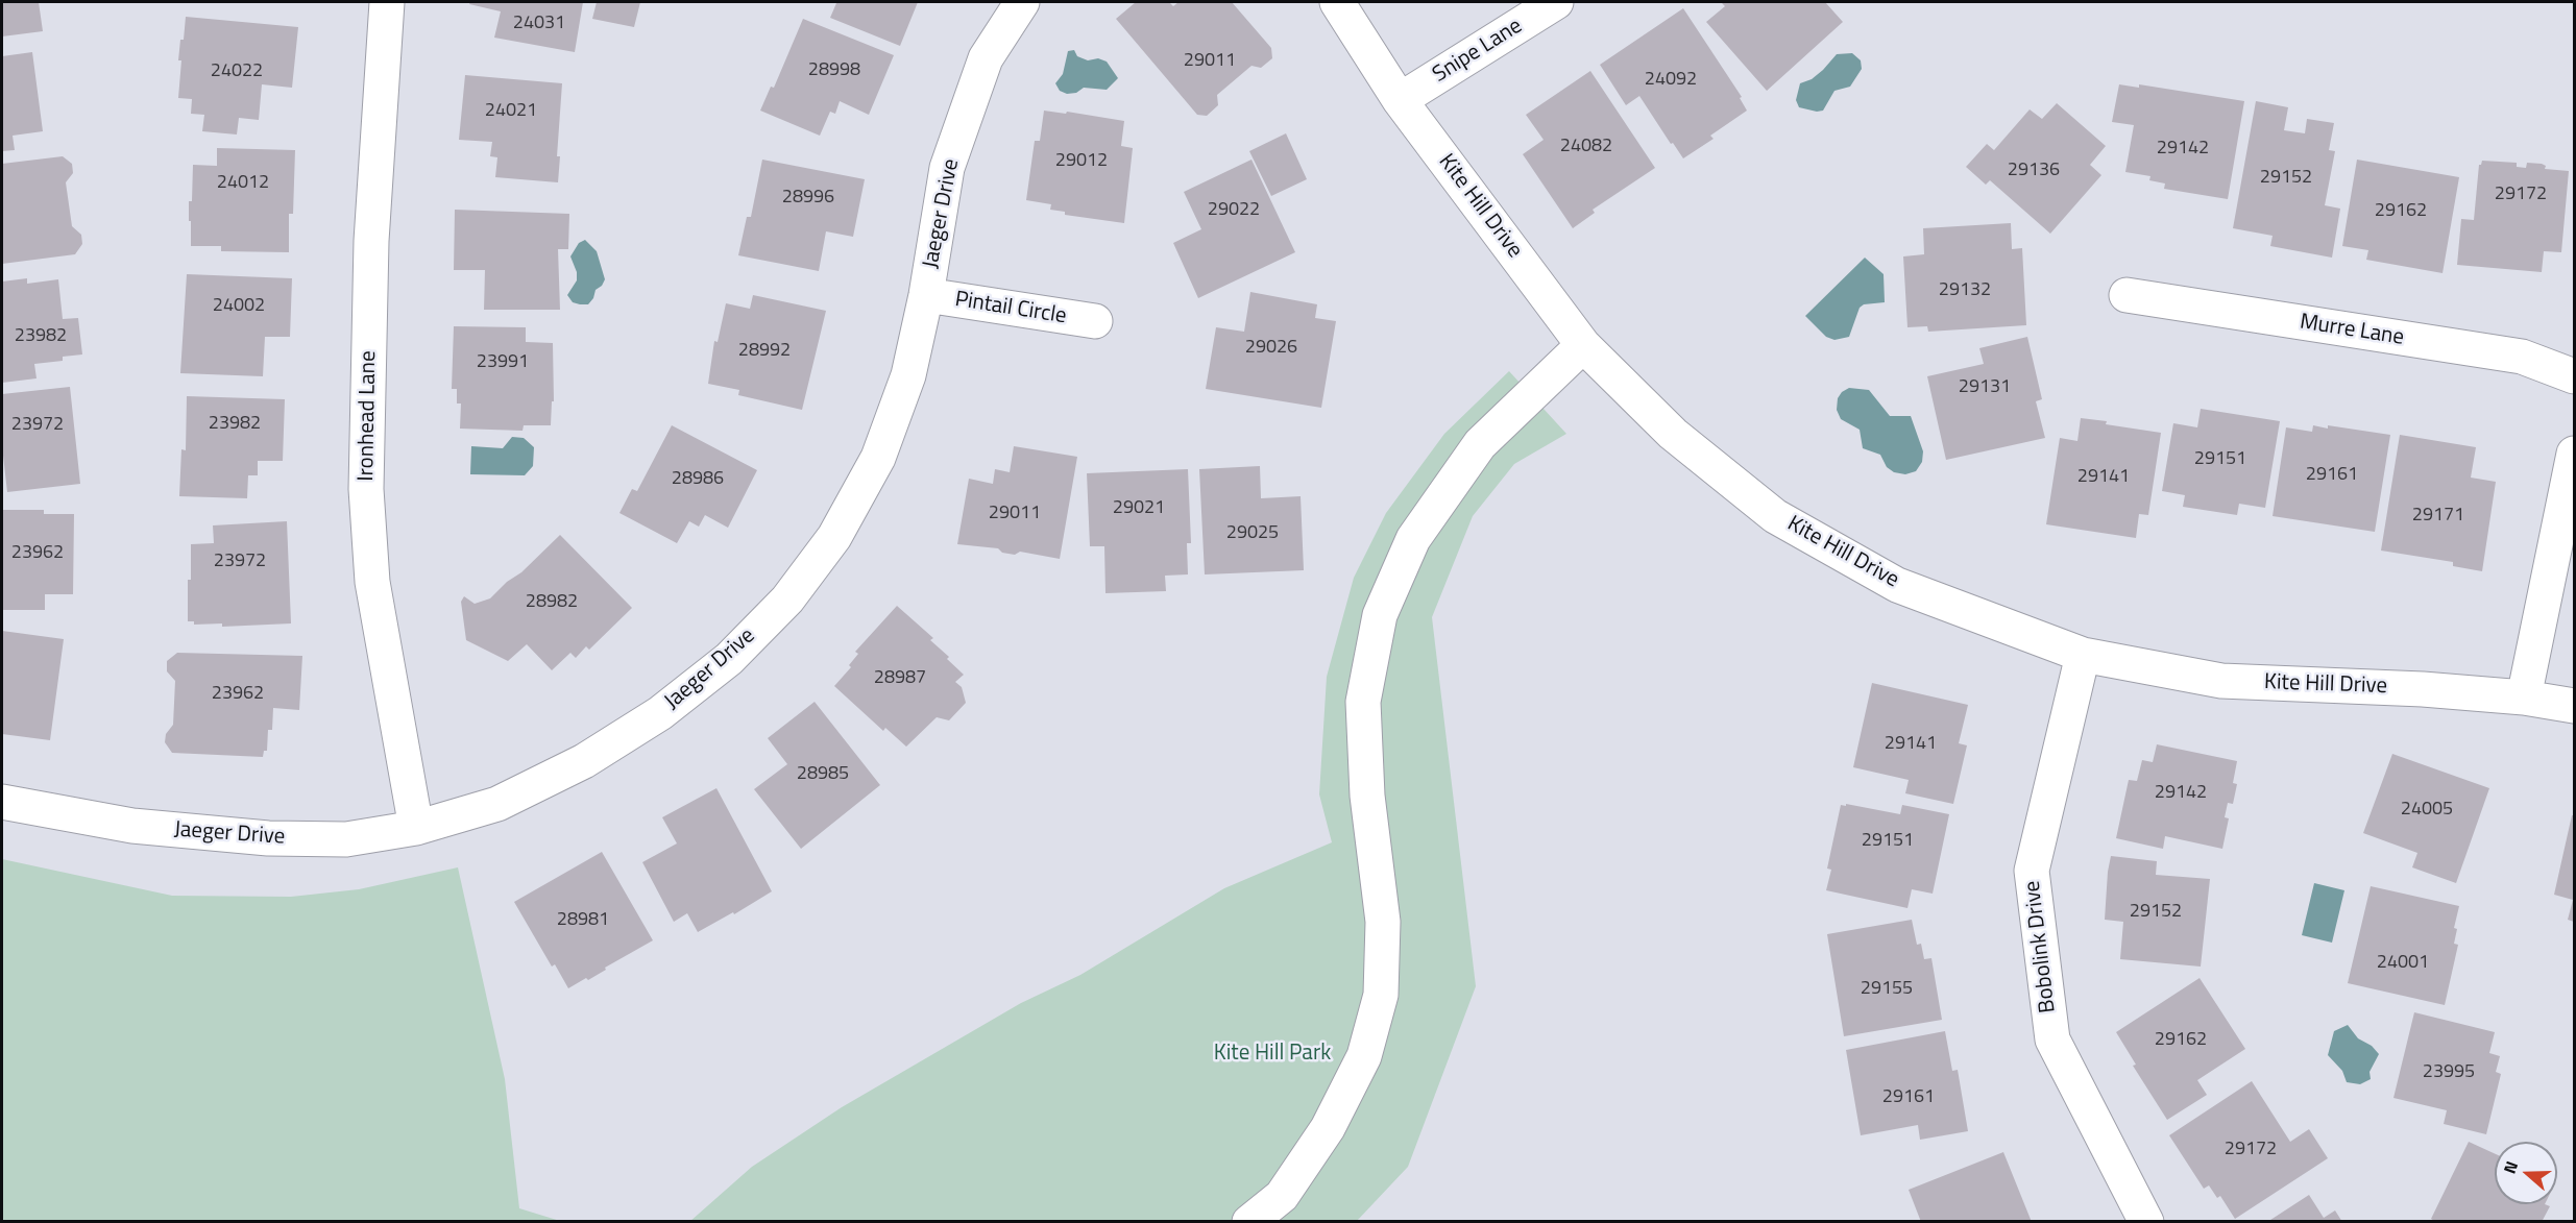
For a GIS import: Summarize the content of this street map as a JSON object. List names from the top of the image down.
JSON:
{
  "streets": {
    "street": [
      "Snipe Lane",
      "Kite Hill Drive",
      "Jaeger Drive",
      "Pintail Circle",
      "Murre Lane",
      "Ironhead Lane",
      "Bobolink Drive"
    ]
  },
  "crossings": [
    ["Snipe Lane", "Kite Hill Drive"],
    ["Kite Hill Drive", "Bobolink Drive"],
    ["Jaeger Drive", "Pintail Circle"],
    ["Jaeger Drive", "Ironhead Lane"]
  ],
  "parks": ["Kite Hill Park"],
  "house_numbers": [
    "24031",
    "29011",
    "28998",
    "24022",
    "24092",
    "24021",
    "24082",
    "29142",
    "29012",
    "29136",
    "29152",
    "24012",
    "29172",
    "28996",
    "29022",
    "29162",
    "29132",
    "24002",
    "23982",
    "29026",
    "28992",
    "23991",
    "29131",
    "23982",
    "23972",
    "29151",
    "29161",
    "29141",
    "28986",
    "29021",
    "29011",
    "29171",
    "29025",
    "23962",
    "23972",
    "28982",
    "28987",
    "23962",
    "29141",
    "28985",
    "29142",
    "24005",
    "29151",
    "29152",
    "28981",
    "24001",
    "29155",
    "29162",
    "23995",
    "29161",
    "29172"
  ],
  "north": "left"
}
